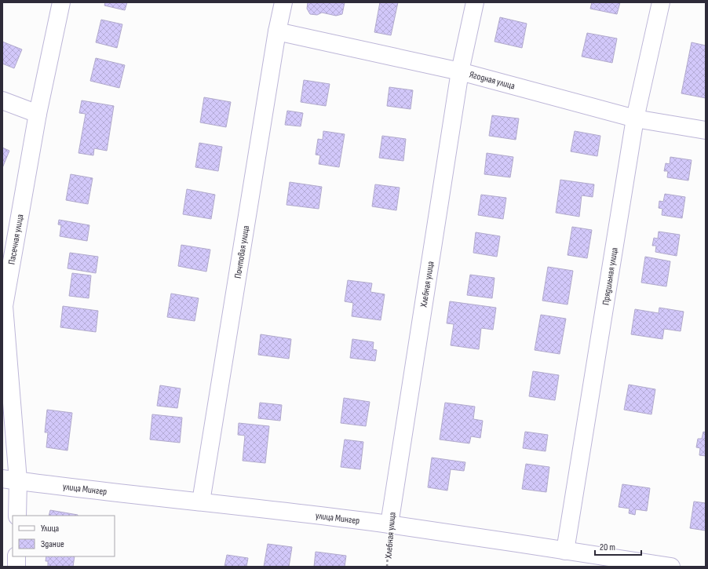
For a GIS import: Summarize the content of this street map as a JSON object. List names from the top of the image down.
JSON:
{
  "streets": {
    "street": [
      "Ягодная улица",
      "Пасечная улица",
      "Почтовая улица",
      "Прядильная улица",
      "Хлебная улица",
      "улица Мингер"
    ]
  },
  "crossings": [
    ["Ягодная улица", "Почтовая улица"],
    ["Ягодная улица", "Прядильная улица"],
    ["Ягодная улица", "Хлебная улица"],
    ["Пасечная улица", "улица Мингер"],
    ["Почтовая улица", "улица Мингер"],
    ["Прядильная улица", "улица Мингер"],
    ["Хлебная улица", "улица Мингер"]
  ],
  "legend": ["Улица", "Здание"],
  "scale_bar": "20 m"
}
